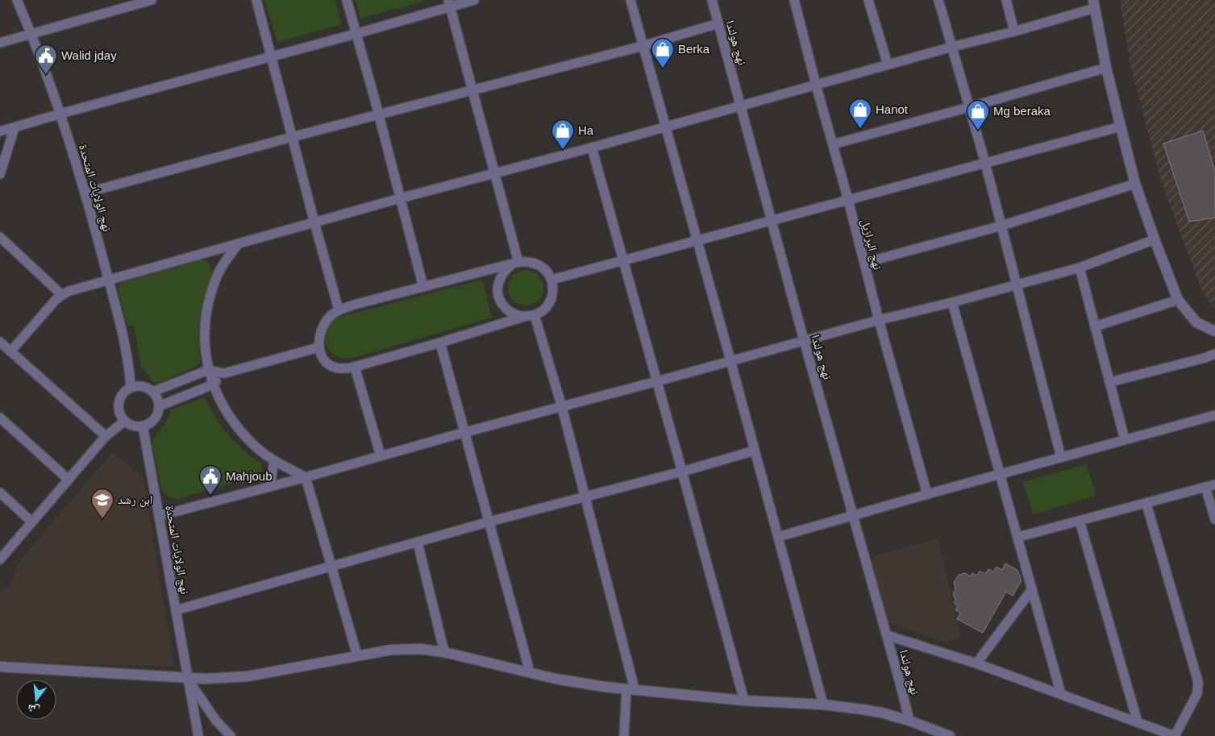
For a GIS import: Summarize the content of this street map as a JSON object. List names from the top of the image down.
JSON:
{
  "streets": {
    "street": ["نهج هولندا", "نهج الولايات المتحدة", "نهج البرازيل"]
  },
  "places": {
    "shop": [
      "Berka",
      "Hanot",
      "Mg beraka",
      "Ha"
    ],
    "public building": ["Walid jday", "Mahjoub"],
    "school or university": ["ابن رشد"]
  },
  "north": "bottom"
}
